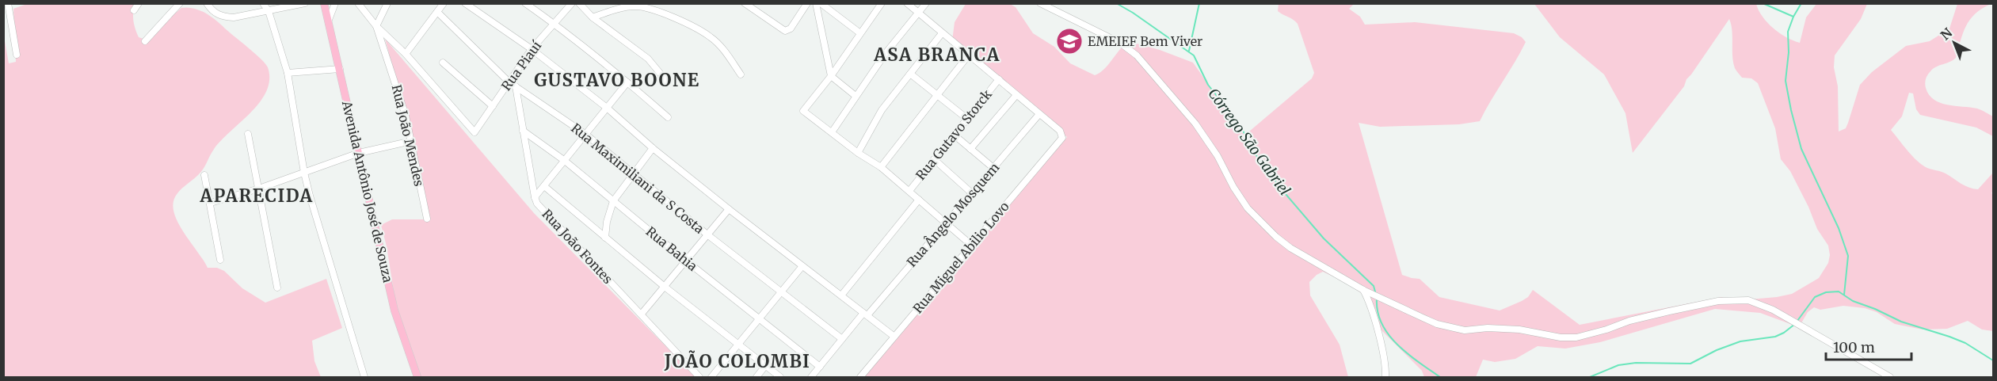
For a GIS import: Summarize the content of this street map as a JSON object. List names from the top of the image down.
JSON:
{
  "streets": {
    "main road": ["Avenida Antônio José de Souza"],
    "street": [
      "Rua Piauí",
      "Rua Gutavo Storck",
      "Rua João Mendes",
      "Rua Maximiliani da S Costa",
      "Rua Ângelo Mosquem",
      "Rua João Fontes",
      "Rua Bahia",
      "Rua Miguel Abilio Lovo"
    ]
  },
  "crossings": [
    ["Rua Piauí", "Rua João Mendes"],
    ["Rua Piauí", "Rua Maximiliani da S Costa"],
    ["Rua Maximiliani da S Costa", "Rua Ângelo Mosquem"],
    ["Rua Maximiliani da S Costa", "Rua João Fontes"],
    ["Rua Ângelo Mosquem", "Rua Bahia"],
    ["Rua Ângelo Mosquem", "Rua Miguel Abilio Lovo"],
    ["Rua João Fontes", "Rua Bahia"]
  ],
  "districts": [
    "ASA BRANCA",
    "GUSTAVO BOONE",
    "APARECIDA",
    "JOÃO COLOMBI"
  ],
  "water": ["Córrego São Gabriel"],
  "places": {
    "school or university": ["EMEIEF Bem Viver"]
  },
  "scale_bar": "100 m",
  "north": "top left"
}
